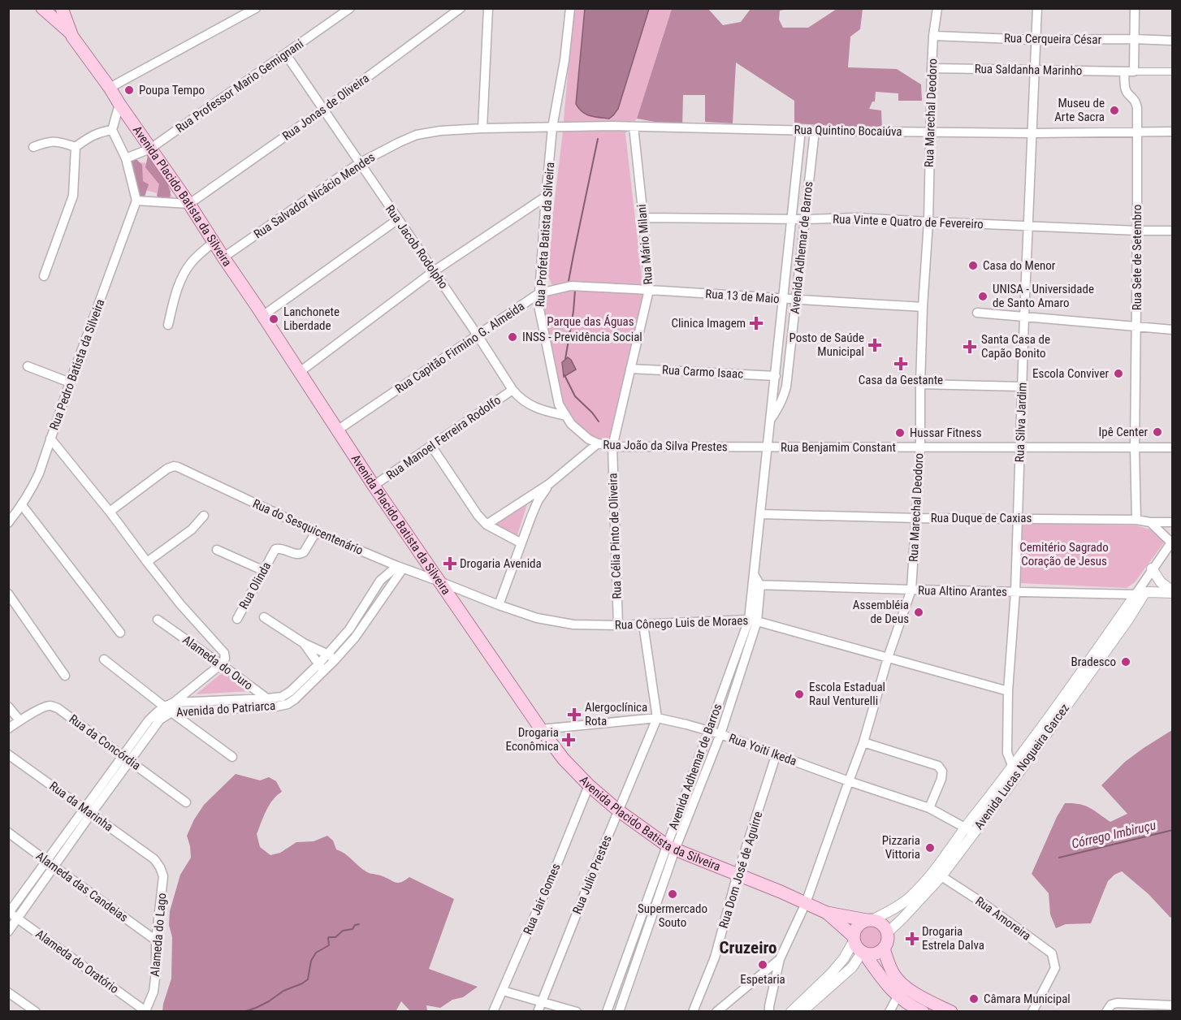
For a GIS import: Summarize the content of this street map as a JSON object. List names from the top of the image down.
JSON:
{
  "streets": {
    "main road": ["Avenida Placido Batista da Silveira"],
    "street": [
      "Rua Cerqueira César",
      "Rua Saldanha Marinho",
      "Rua Professor Mario Gemignani",
      "Rua Jonas de Oliveira",
      "Rua Marechal Deodoro",
      "Rua Quintino Bocaiúva",
      "Rua Salvador Nicácio Mendes",
      "Rua Vinte e Quatro de Fevereiro",
      "Rua Profeta Batista da Silveira",
      "Rua Mário Milani",
      "Rua Jacob Rodolpho",
      "Avenida Adhemar de Barros",
      "Rua Sete de Setembro",
      "Rua 13 de Maio",
      "Rua Capitão Firmino G. Almeida",
      "Rua Pedro Batista da Silveira",
      "Rua Carmo Isaac",
      "Rua Silva Jardim",
      "Rua Manoel Ferreira Rodolfo",
      "Rua João da Silva Prestes",
      "Rua Benjamim Constant",
      "Rua Duque de Caxias",
      "Rua do Sesquicentenário",
      "Rua Célia Pinto de Oliveira",
      "Rua Olinda",
      "Rua Altino Arantes",
      "Rua Cônego Luis de Moraes",
      "Alameda do Ouro",
      "Avenida do Patriarca",
      "Rua da Concórdia",
      "Rua Yoiti Ikeda",
      "Avenida Lucas Nogueira Garcez",
      "Rua da Marinha",
      "Rua Dom José de Aguirre",
      "Rua Julio Prestes",
      "Alameda das Candeias",
      "Rua Jair Gomes",
      "Rua Amoreira",
      "Alameda do Lago",
      "Alameda do Oratório"
    ]
  },
  "crossings": [
    ["Rua Cerqueira César", "Rua Marechal Deodoro"],
    ["Rua Cerqueira César", "Rua Sete de Setembro"],
    ["Rua Cerqueira César", "Rua Silva Jardim"],
    ["Rua Saldanha Marinho", "Rua Marechal Deodoro"],
    ["Rua Saldanha Marinho", "Rua Sete de Setembro"],
    ["Rua Saldanha Marinho", "Rua Silva Jardim"],
    ["Rua Professor Mario Gemignani", "Avenida Placido Batista da Silveira"],
    ["Rua Professor Mario Gemignani", "Rua Jacob Rodolpho"],
    ["Rua Jonas de Oliveira", "Avenida Placido Batista da Silveira"],
    ["Rua Jonas de Oliveira", "Rua Jacob Rodolpho"],
    ["Rua Marechal Deodoro", "Rua Quintino Bocaiúva"],
    ["Rua Marechal Deodoro", "Avenida Placido Batista da Silveira"],
    ["Rua Marechal Deodoro", "Rua Vinte e Quatro de Fevereiro"],
    ["Rua Marechal Deodoro", "Rua 13 de Maio"],
    ["Rua Marechal Deodoro", "Rua Benjamim Constant"],
    ["Rua Marechal Deodoro", "Rua Duque de Caxias"],
    ["Rua Marechal Deodoro", "Rua Altino Arantes"],
    ["Rua Marechal Deodoro", "Rua Cônego Luis de Moraes"],
    ["Rua Marechal Deodoro", "Rua Yoiti Ikeda"],
    ["Rua Quintino Bocaiúva", "Rua Salvador Nicácio Mendes"],
    ["Rua Quintino Bocaiúva", "Rua Profeta Batista da Silveira"],
    ["Rua Quintino Bocaiúva", "Rua Mário Milani"],
    ["Rua Quintino Bocaiúva", "Avenida Adhemar de Barros"],
    ["Rua Quintino Bocaiúva", "Rua Sete de Setembro"],
    ["Rua Quintino Bocaiúva", "Rua Silva Jardim"],
    ["Rua Salvador Nicácio Mendes", "Avenida Placido Batista da Silveira"],
    ["Rua Salvador Nicácio Mendes", "Rua Profeta Batista da Silveira"],
    ["Rua Salvador Nicácio Mendes", "Rua Jacob Rodolpho"],
    ["Avenida Placido Batista da Silveira", "Avenida Adhemar de Barros"],
    ["Avenida Placido Batista da Silveira", "Rua Capitão Firmino G. Almeida"],
    ["Avenida Placido Batista da Silveira", "Rua Manoel Ferreira Rodolfo"],
    ["Avenida Placido Batista da Silveira", "Rua do Sesquicentenário"],
    ["Avenida Placido Batista da Silveira", "Rua Cônego Luis de Moraes"],
    ["Avenida Placido Batista da Silveira", "Rua Yoiti Ikeda"],
    ["Avenida Placido Batista da Silveira", "Avenida Lucas Nogueira Garcez"],
    ["Avenida Placido Batista da Silveira", "Rua Dom José de Aguirre"],
    ["Avenida Placido Batista da Silveira", "Rua Julio Prestes"],
    ["Avenida Placido Batista da Silveira", "Rua Jair Gomes"],
    ["Rua Vinte e Quatro de Fevereiro", "Rua Mário Milani"],
    ["Rua Vinte e Quatro de Fevereiro", "Avenida Adhemar de Barros"],
    ["Rua Vinte e Quatro de Fevereiro", "Rua Sete de Setembro"],
    ["Rua Vinte e Quatro de Fevereiro", "Rua Silva Jardim"],
    ["Rua Profeta Batista da Silveira", "Rua Jacob Rodolpho"],
    ["Rua Profeta Batista da Silveira", "Rua Capitão Firmino G. Almeida"],
    ["Rua Profeta Batista da Silveira", "Rua João da Silva Prestes"],
    ["Rua Mário Milani", "Rua 13 de Maio"],
    ["Rua Mário Milani", "Rua Capitão Firmino G. Almeida"],
    ["Rua Mário Milani", "Rua Carmo Isaac"],
    ["Rua Mário Milani", "Rua João da Silva Prestes"],
    ["Rua Mário Milani", "Rua Célia Pinto de Oliveira"],
    ["Rua Jacob Rodolpho", "Rua Capitão Firmino G. Almeida"],
    ["Rua Jacob Rodolpho", "Rua Manoel Ferreira Rodolfo"],
    ["Avenida Adhemar de Barros", "Rua 13 de Maio"],
    ["Avenida Adhemar de Barros", "Rua Carmo Isaac"],
    ["Avenida Adhemar de Barros", "Rua João da Silva Prestes"],
    ["Avenida Adhemar de Barros", "Rua Benjamim Constant"],
    ["Avenida Adhemar de Barros", "Rua Duque de Caxias"],
    ["Avenida Adhemar de Barros", "Rua Altino Arantes"],
    ["Avenida Adhemar de Barros", "Rua Cônego Luis de Moraes"],
    ["Avenida Adhemar de Barros", "Rua Yoiti Ikeda"],
    ["Rua Sete de Setembro", "Rua Benjamim Constant"],
    ["Rua Sete de Setembro", "Rua Duque de Caxias"],
    ["Rua 13 de Maio", "Rua Capitão Firmino G. Almeida"],
    ["Rua Silva Jardim", "Rua Benjamim Constant"],
    ["Rua Silva Jardim", "Rua Duque de Caxias"],
    ["Rua Silva Jardim", "Rua Altino Arantes"],
    ["Rua Silva Jardim", "Rua Cônego Luis de Moraes"],
    ["Rua Silva Jardim", "Avenida Lucas Nogueira Garcez"],
    ["Rua João da Silva Prestes", "Rua Benjamim Constant"],
    ["Rua João da Silva Prestes", "Rua Célia Pinto de Oliveira"],
    ["Rua João da Silva Prestes", "Rua Cônego Luis de Moraes"],
    ["Rua do Sesquicentenário", "Rua Olinda"],
    ["Rua do Sesquicentenário", "Rua Cônego Luis de Moraes"],
    ["Rua do Sesquicentenário", "Avenida do Patriarca"],
    ["Rua Célia Pinto de Oliveira", "Rua Cônego Luis de Moraes"],
    ["Rua Altino Arantes", "Avenida Lucas Nogueira Garcez"],
    ["Alameda do Ouro", "Avenida do Patriarca"],
    ["Avenida do Patriarca", "Rua da Concórdia"],
    ["Avenida do Patriarca", "Rua da Marinha"],
    ["Avenida do Patriarca", "Alameda das Candeias"],
    ["Avenida do Patriarca", "Alameda do Oratório"],
    ["Rua Yoiti Ikeda", "Avenida Lucas Nogueira Garcez"],
    ["Rua Yoiti Ikeda", "Rua Dom José de Aguirre"],
    ["Rua Yoiti Ikeda", "Rua Julio Prestes"],
    ["Avenida Lucas Nogueira Garcez", "Rua Amoreira"],
    ["Rua da Marinha", "Alameda do Lago"],
    ["Alameda das Candeias", "Alameda do Lago"],
    ["Alameda do Lago", "Alameda do Oratório"]
  ],
  "districts": ["Cruzeiro"],
  "water": ["Córrego Imbiruçu"],
  "parks": ["Parque das Águas", "Cemitério Sagrado Coração de Jesus"],
  "places": {
    "other": [
      "Poupa Tempo",
      "Museu de Arte Sacra",
      "Casa do Menor",
      "UNISA - Universidade de Santo Amaro",
      "Lanchonete Liberdade",
      "INSS - Previdência Social",
      "Escola Conviver",
      "Ipê Center",
      "Hussar Fitness",
      "Assembléia de Deus",
      "Bradesco",
      "Escola Estadual Raul Venturelli",
      "Pizzaria Vittoria",
      "Supermercado Souto",
      "Espetaria",
      "Câmara Municipal"
    ],
    "health": [
      "Clinica Imagem",
      "Posto de Saúde Municipal",
      "Santa Casa de Capão Bonito",
      "Casa da Gestante",
      "Drogaria Avenida",
      "Alergoclínica Rota",
      "Drogaria Econômica",
      "Drogaria Estrela Dalva"
    ]
  }
}
